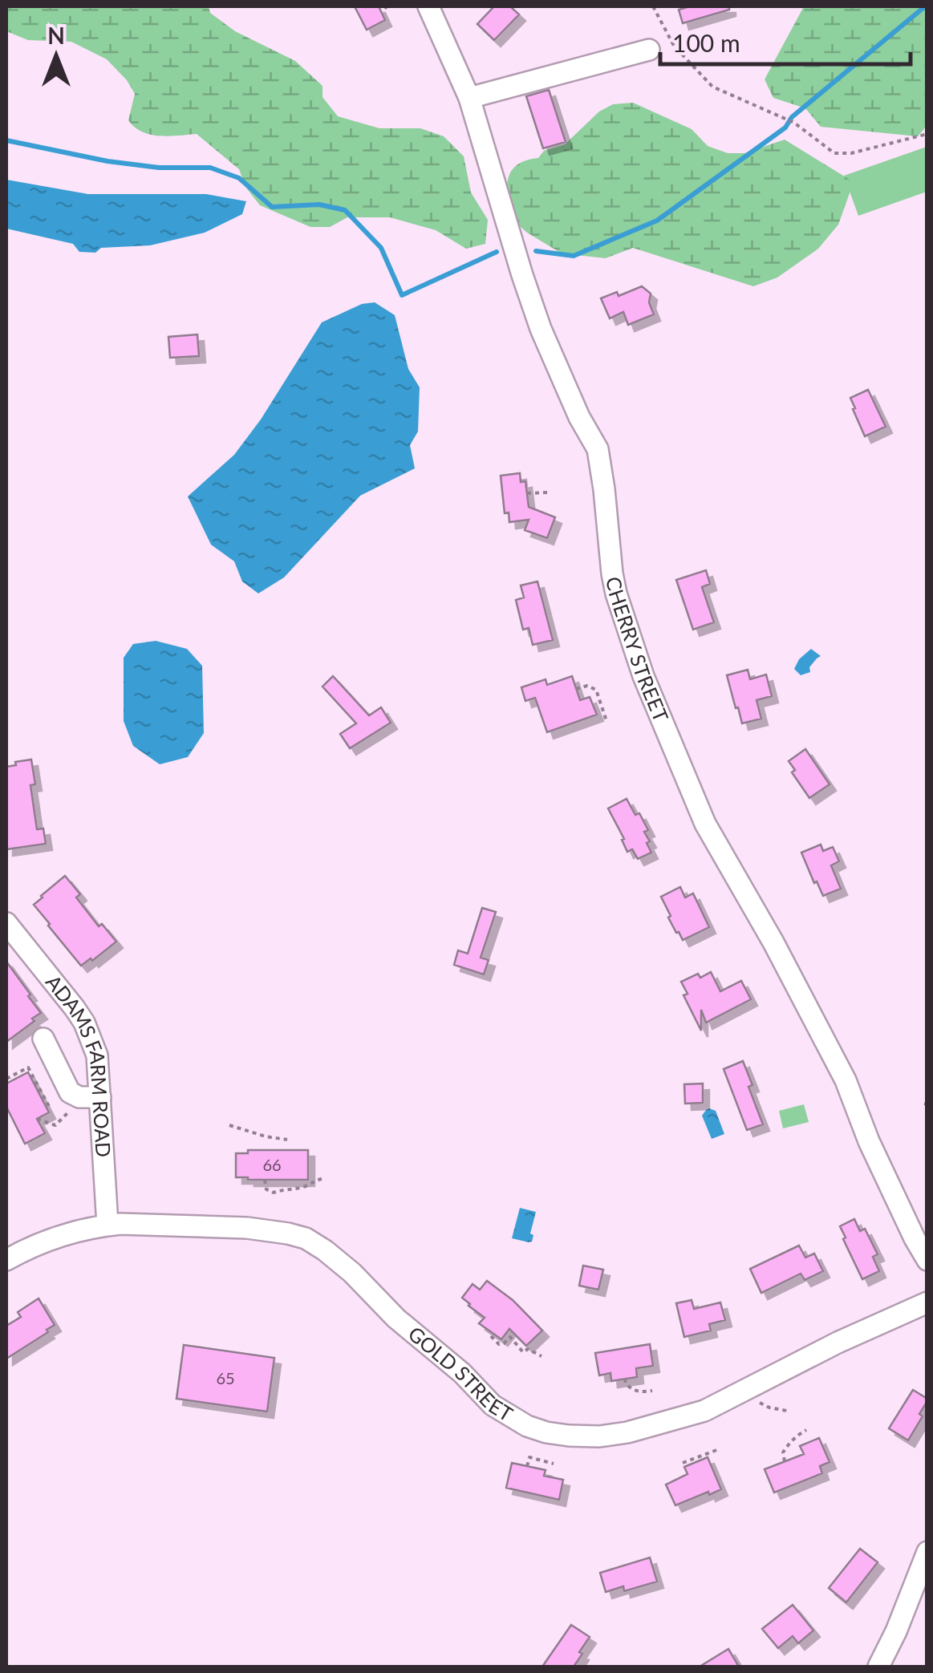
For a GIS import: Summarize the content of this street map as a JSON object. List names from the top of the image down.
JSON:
{
  "streets": {
    "street": ["CHERRY STREET", "ADAMS FARM ROAD", "GOLD STREET"]
  },
  "crossings": [
    ["ADAMS FARM ROAD", "GOLD STREET"]
  ],
  "house_numbers": ["66", "65"],
  "scale_bar": "100 m",
  "north": "top"
}
